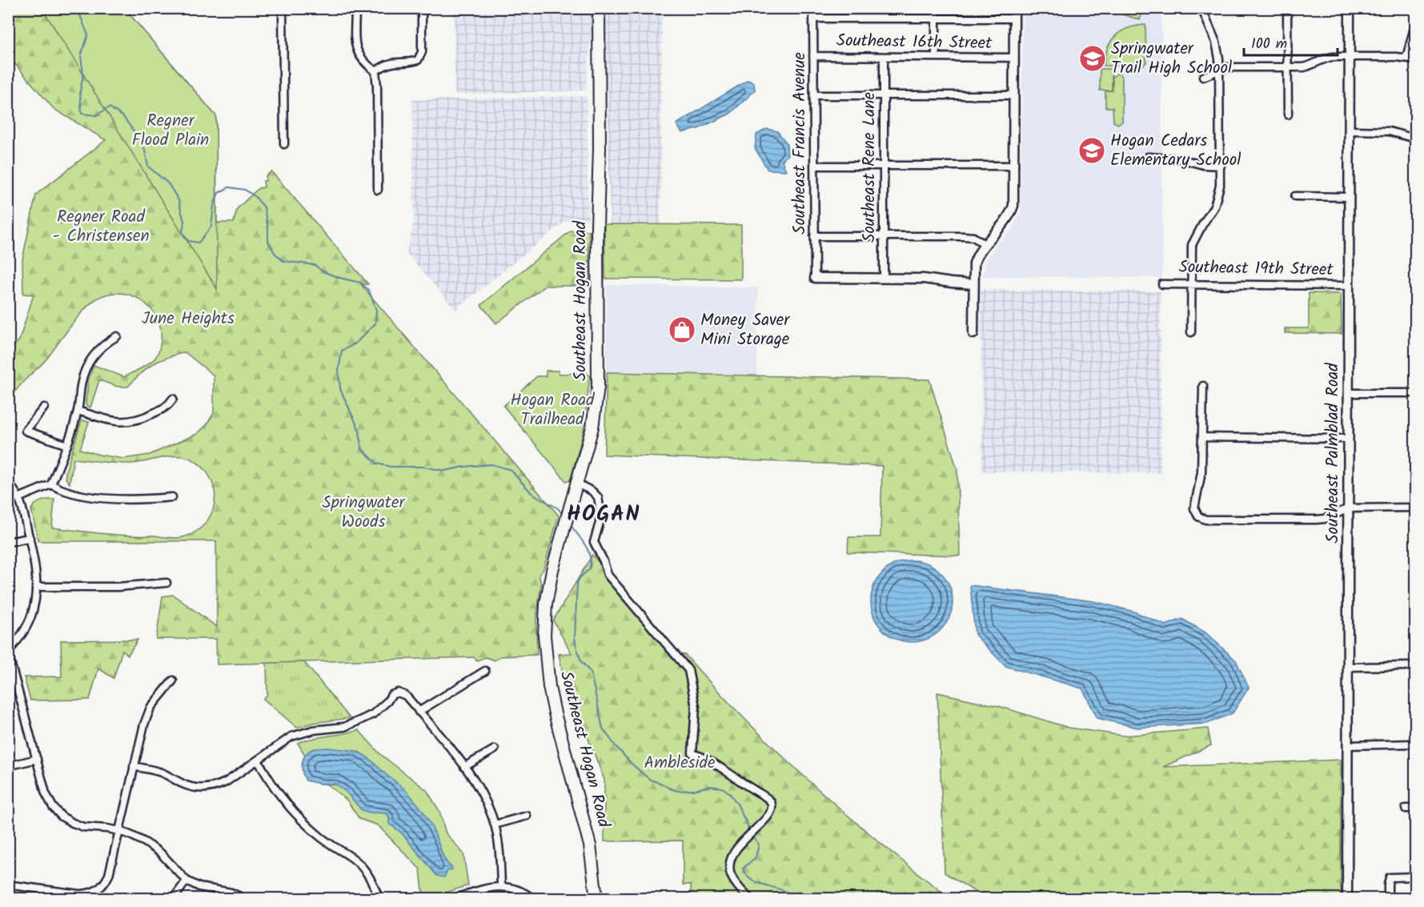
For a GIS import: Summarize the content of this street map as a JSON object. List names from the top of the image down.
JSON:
{
  "streets": {
    "main road": ["Southeast Hogan Road"],
    "street": [
      "Southeast 16th Street",
      "Southeast Francis Avenue",
      "Southeast Rene Lane",
      "Southeast 19th Street",
      "Southeast Palmblad Road"
    ]
  },
  "crossings": [
    ["Southeast 16th Street", "Southeast Francis Avenue"],
    ["Southeast 16th Street", "Southeast Rene Lane"],
    ["Southeast 19th Street", "Southeast Palmblad Road"]
  ],
  "districts": ["HOGAN"],
  "parks": [
    "Regner Flood Plain",
    "Regner Road - Christensen",
    "June Heights",
    "Hogan Road Trailhead",
    "Springwater Woods",
    "Ambleside"
  ],
  "places": {
    "school or university": ["Springwater Trail High School", "Hogan Cedars Elementary School"],
    "shop": ["Money Saver Mini Storage"]
  },
  "scale_bar": "100 m"
}
